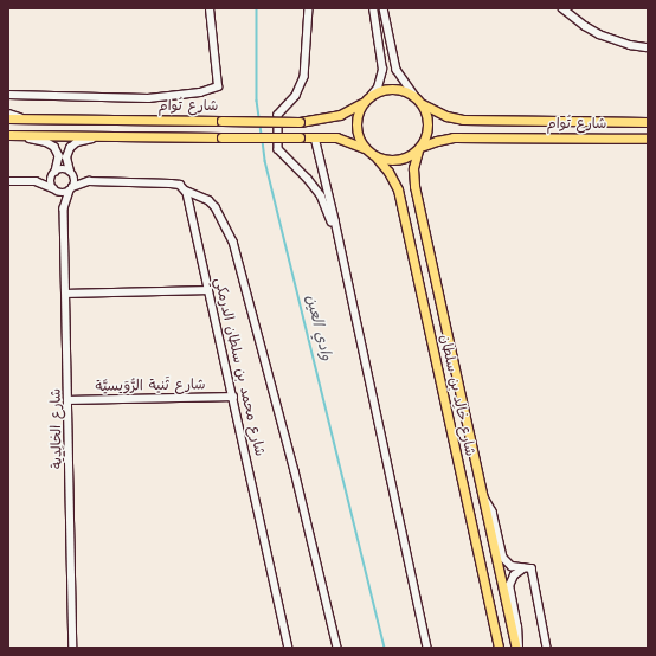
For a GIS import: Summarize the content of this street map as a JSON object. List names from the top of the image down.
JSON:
{
  "streets": {
    "main road": ["شارع تُوام", "شارع خالِد بن سلطان"],
    "street": ["شارع محمد بن سلطان الدرمكي", "شارع ثَنية الرُّوَيسيَّة", "شارع الخالِدية"]
  },
  "crossings": [
    ["شارع تُوام", "شارع خالِد بن سلطان"],
    ["شارع محمد بن سلطان الدرمكي", "شارع ثَنية الرُّوَيسيَّة"],
    ["شارع ثَنية الرُّوَيسيَّة", "شارع الخالِدية"]
  ],
  "water": ["وادي العين"]
}
